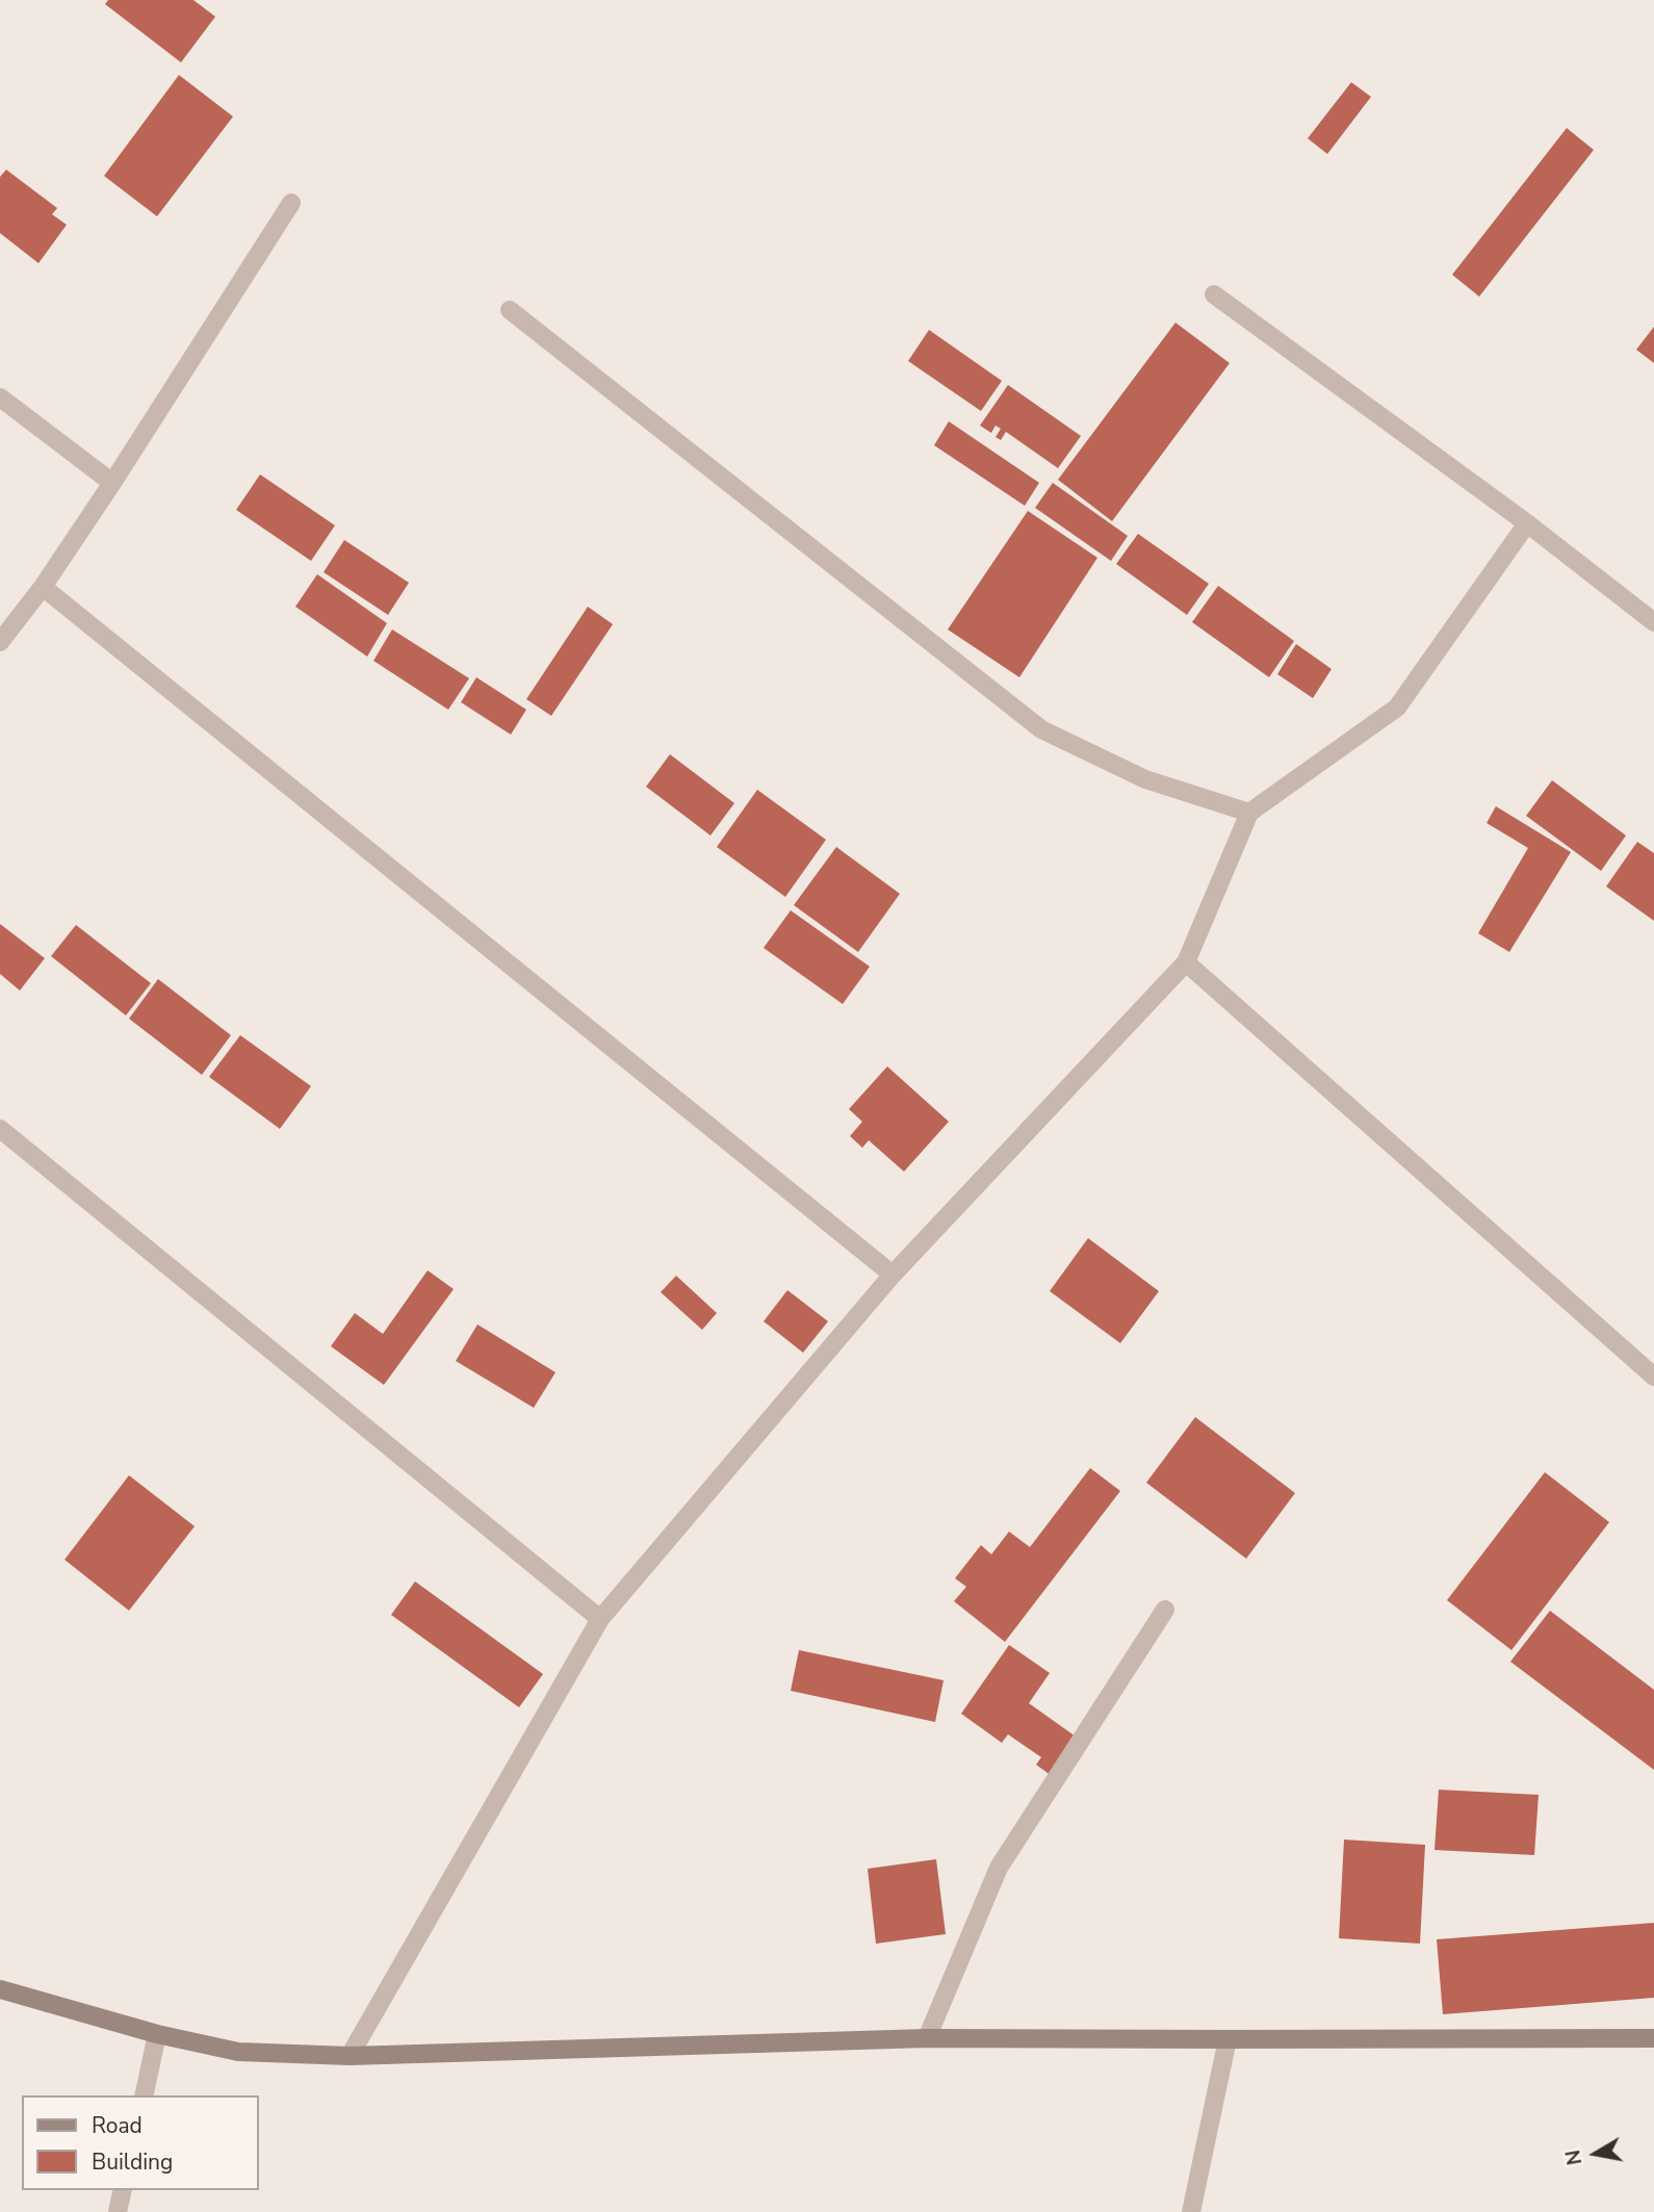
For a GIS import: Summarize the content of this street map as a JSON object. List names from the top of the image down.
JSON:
{
  "legend": ["Road", "Building"],
  "north": "left"
}
